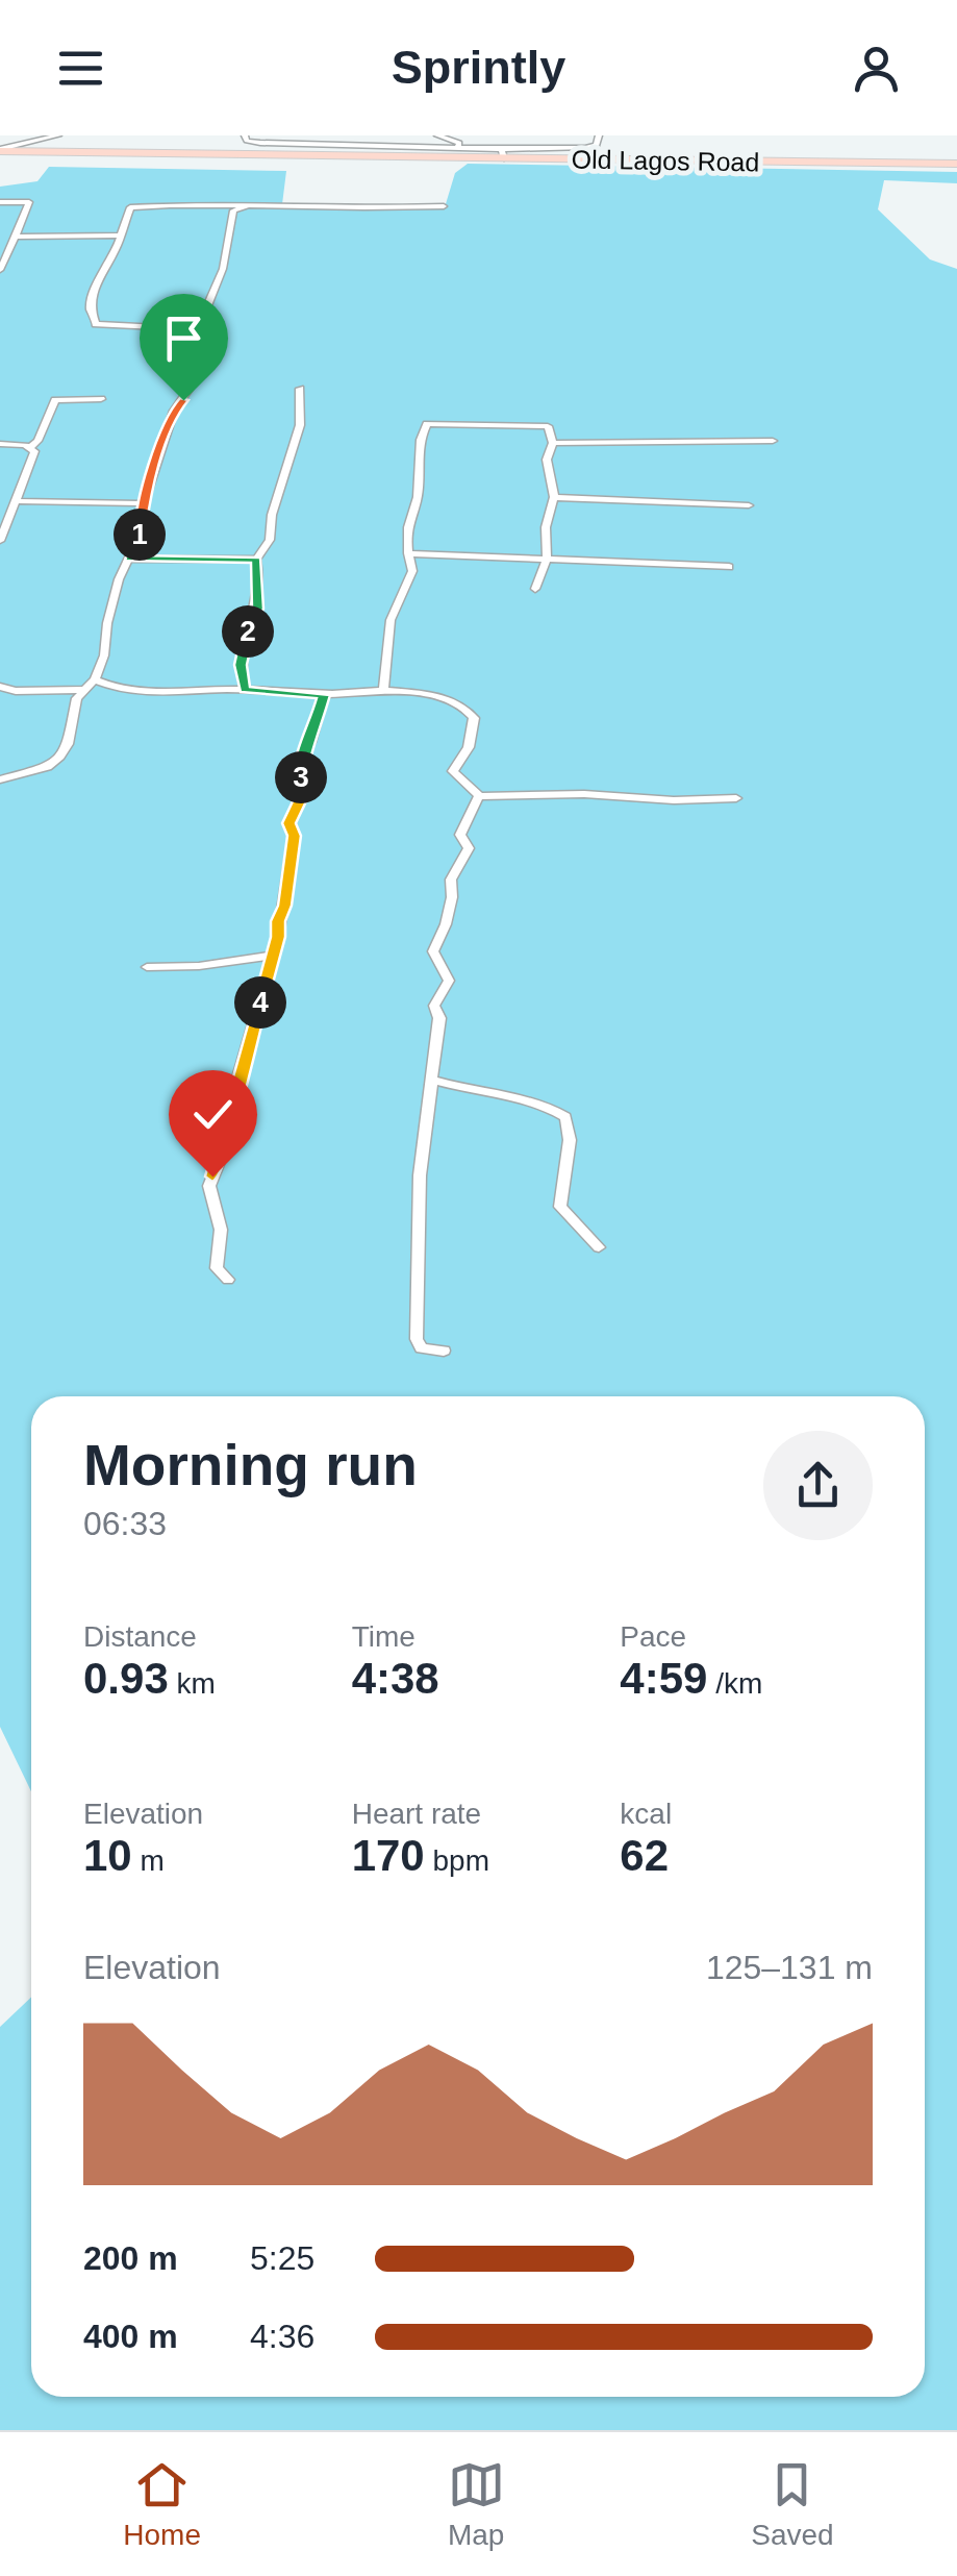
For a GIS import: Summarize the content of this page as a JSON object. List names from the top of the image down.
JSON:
{
  "streets": {
    "main road": ["Old Lagos Road"]
  },
  "page": {
    "header": "Sprintly",
    "pins": [
      "1",
      "2",
      "3",
      "4"
    ],
    "heading": ["Morning run", "06:33"],
    "stats": [
      ["Distance", "0.93 km"],
      ["Time", "4:38"],
      ["Pace", "4:59 /km"],
      ["Elevation", "10 m"],
      ["Heart rate", "170 bpm"],
      ["kcal", "62"]
    ],
    "chart": ["Elevation", "125–131 m"],
    "list": [
      {
        "name": "200 m",
        "note": "5:25"
      },
      {
        "name": "400 m",
        "note": "4:36"
      }
    ],
    "tabs": ["Home", "Map", "Saved"]
  }
}
